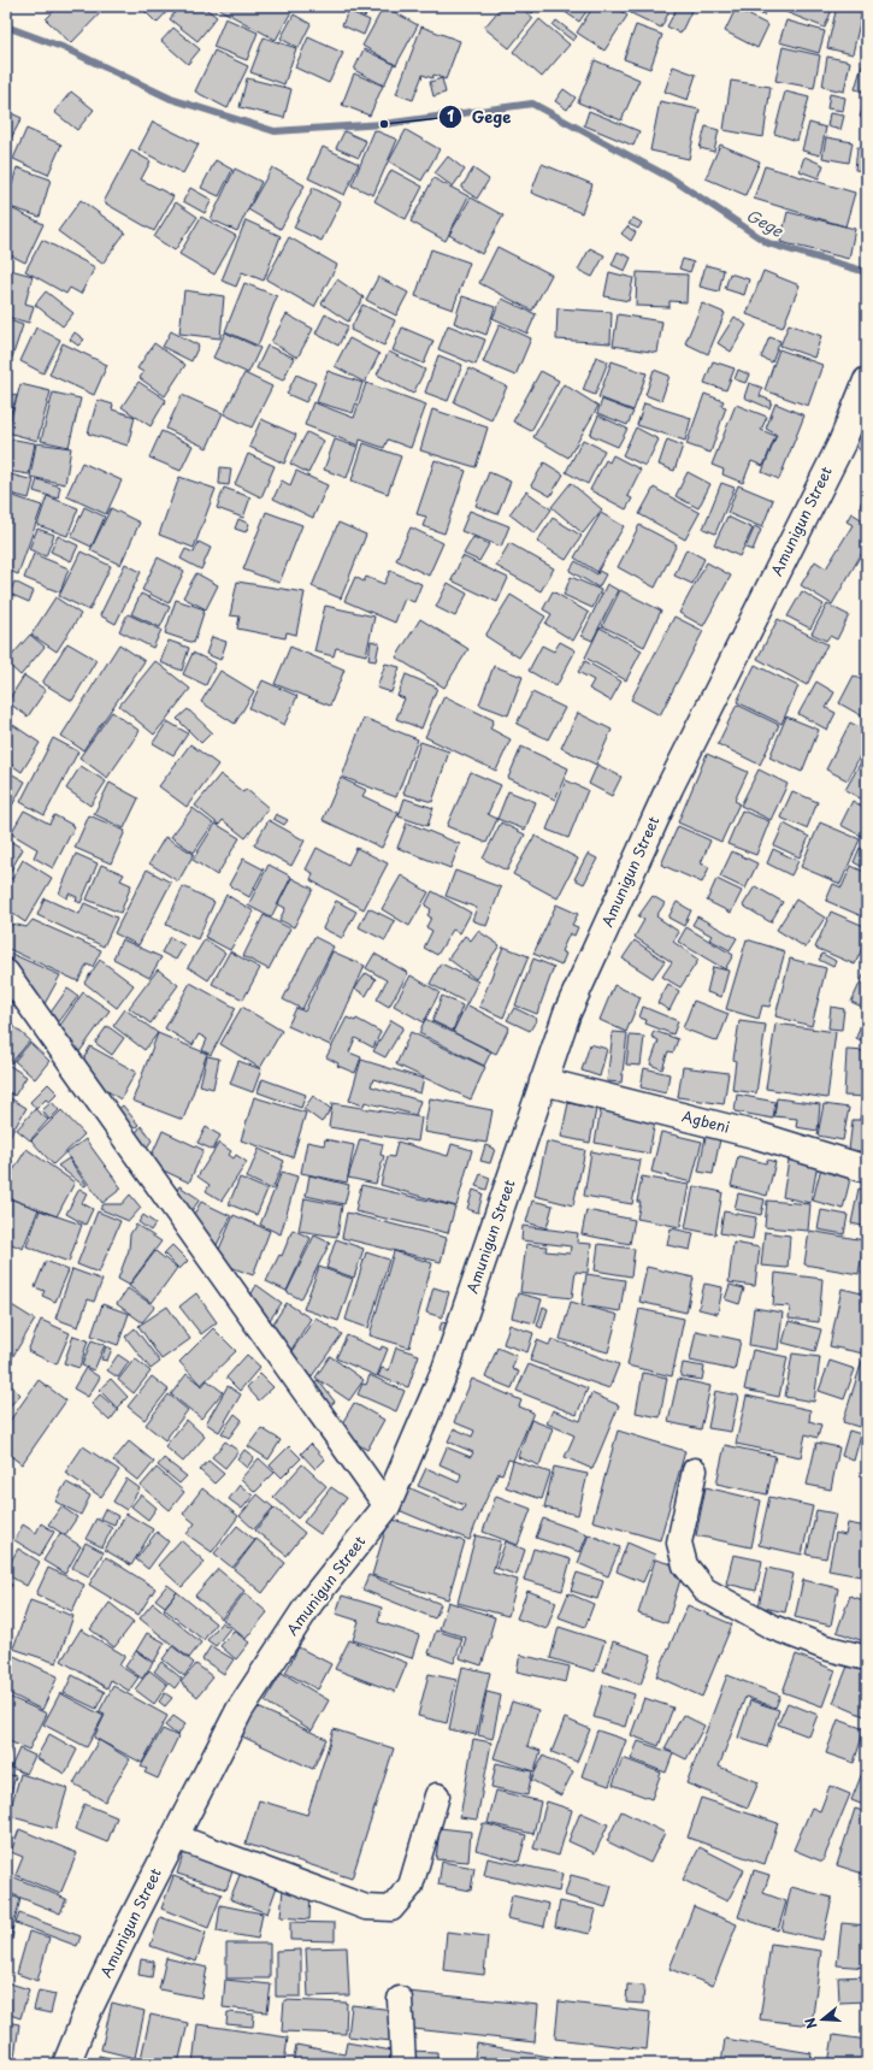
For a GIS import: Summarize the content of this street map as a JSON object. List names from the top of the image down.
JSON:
{
  "streets": {
    "main road": ["Amunigun Street", "Agbeni"]
  },
  "crossings": [
    ["Amunigun Street", "Agbeni"]
  ],
  "water": ["Gege"],
  "places": ["Gege"],
  "north": "left"
}
